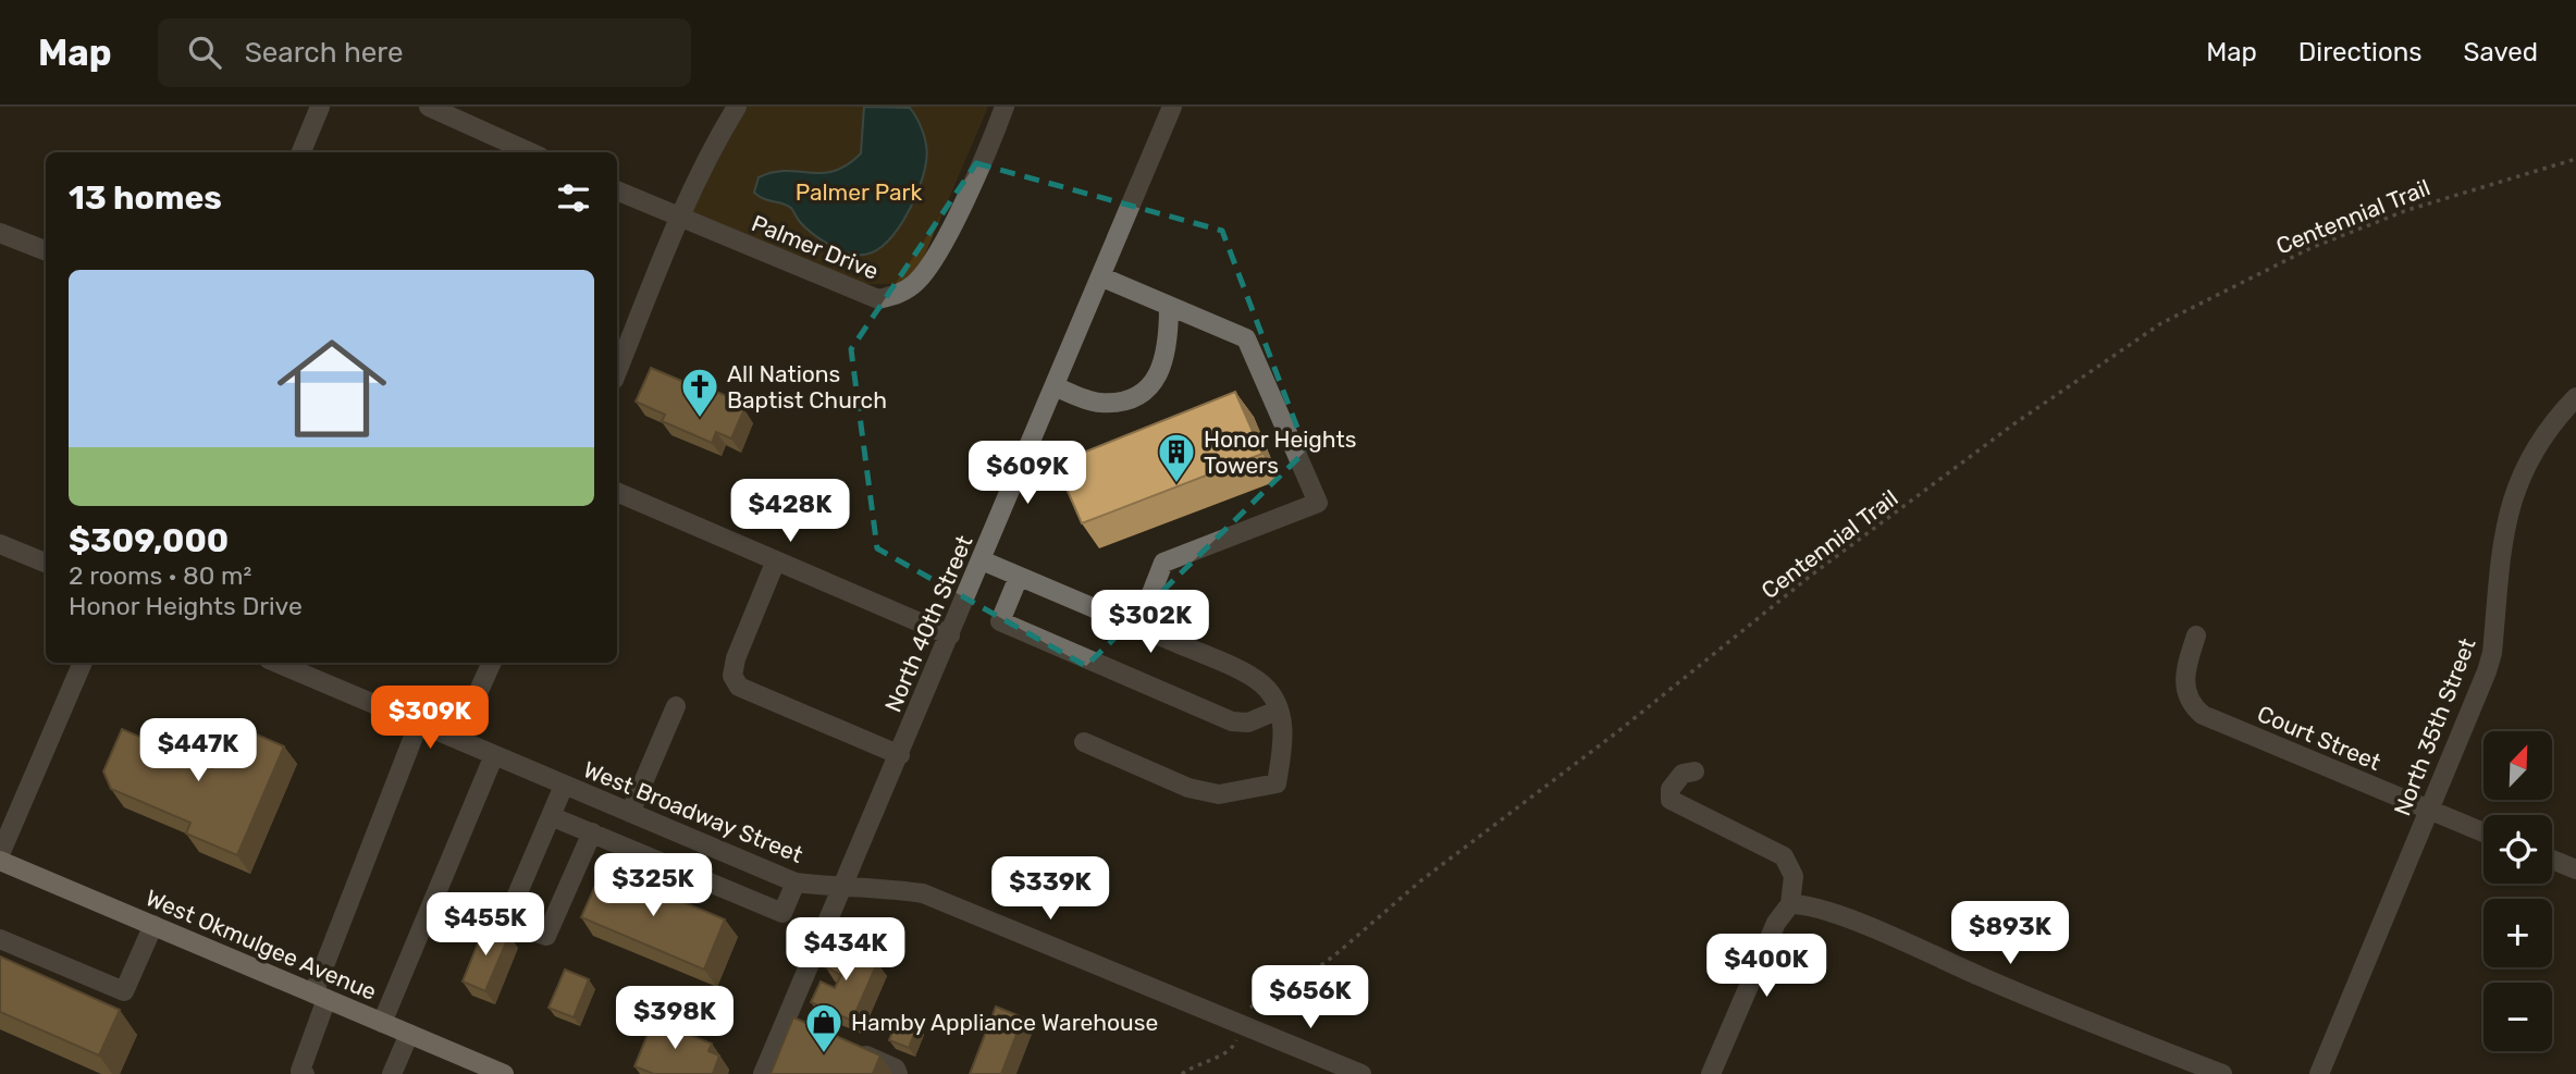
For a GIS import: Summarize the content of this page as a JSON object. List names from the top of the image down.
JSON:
{
  "streets": {
    "main road": ["West Okmulgee Avenue"],
    "street": [
      "Palmer Drive",
      "North 40th Street",
      "North 35th Street",
      "Court Street",
      "West Broadway Street"
    ],
    "path": ["Centennial Trail"]
  },
  "crossings": [
    ["Centennial Trail", "West Broadway Street"],
    ["North 40th Street", "West Broadway Street"],
    ["North 35th Street", "Court Street"]
  ],
  "parks": ["Palmer Park"],
  "places": {
    "church": ["All Nations Baptist Church"],
    "building": ["Honor Heights Towers"],
    "shop": ["Hamby Appliance Warehouse"]
  },
  "north": "top right",
  "page": {
    "header": "Map",
    "search": "Search here",
    "nav": ["Map", "Directions", "Saved"],
    "heading": "13 homes",
    "list": [
      {
        "name": "$309,000",
        "note": "2 rooms · 80 m² · Honor Heights Drive"
      }
    ],
    "price": [
      "$609K",
      "$428K",
      "$302K",
      "$309K",
      "$447K",
      "$325K",
      "$339K",
      "$455K",
      "$893K",
      "$434K",
      "$400K",
      "$656K",
      "$398K"
    ],
    "map_buttons": ["+", "−"]
  }
}
